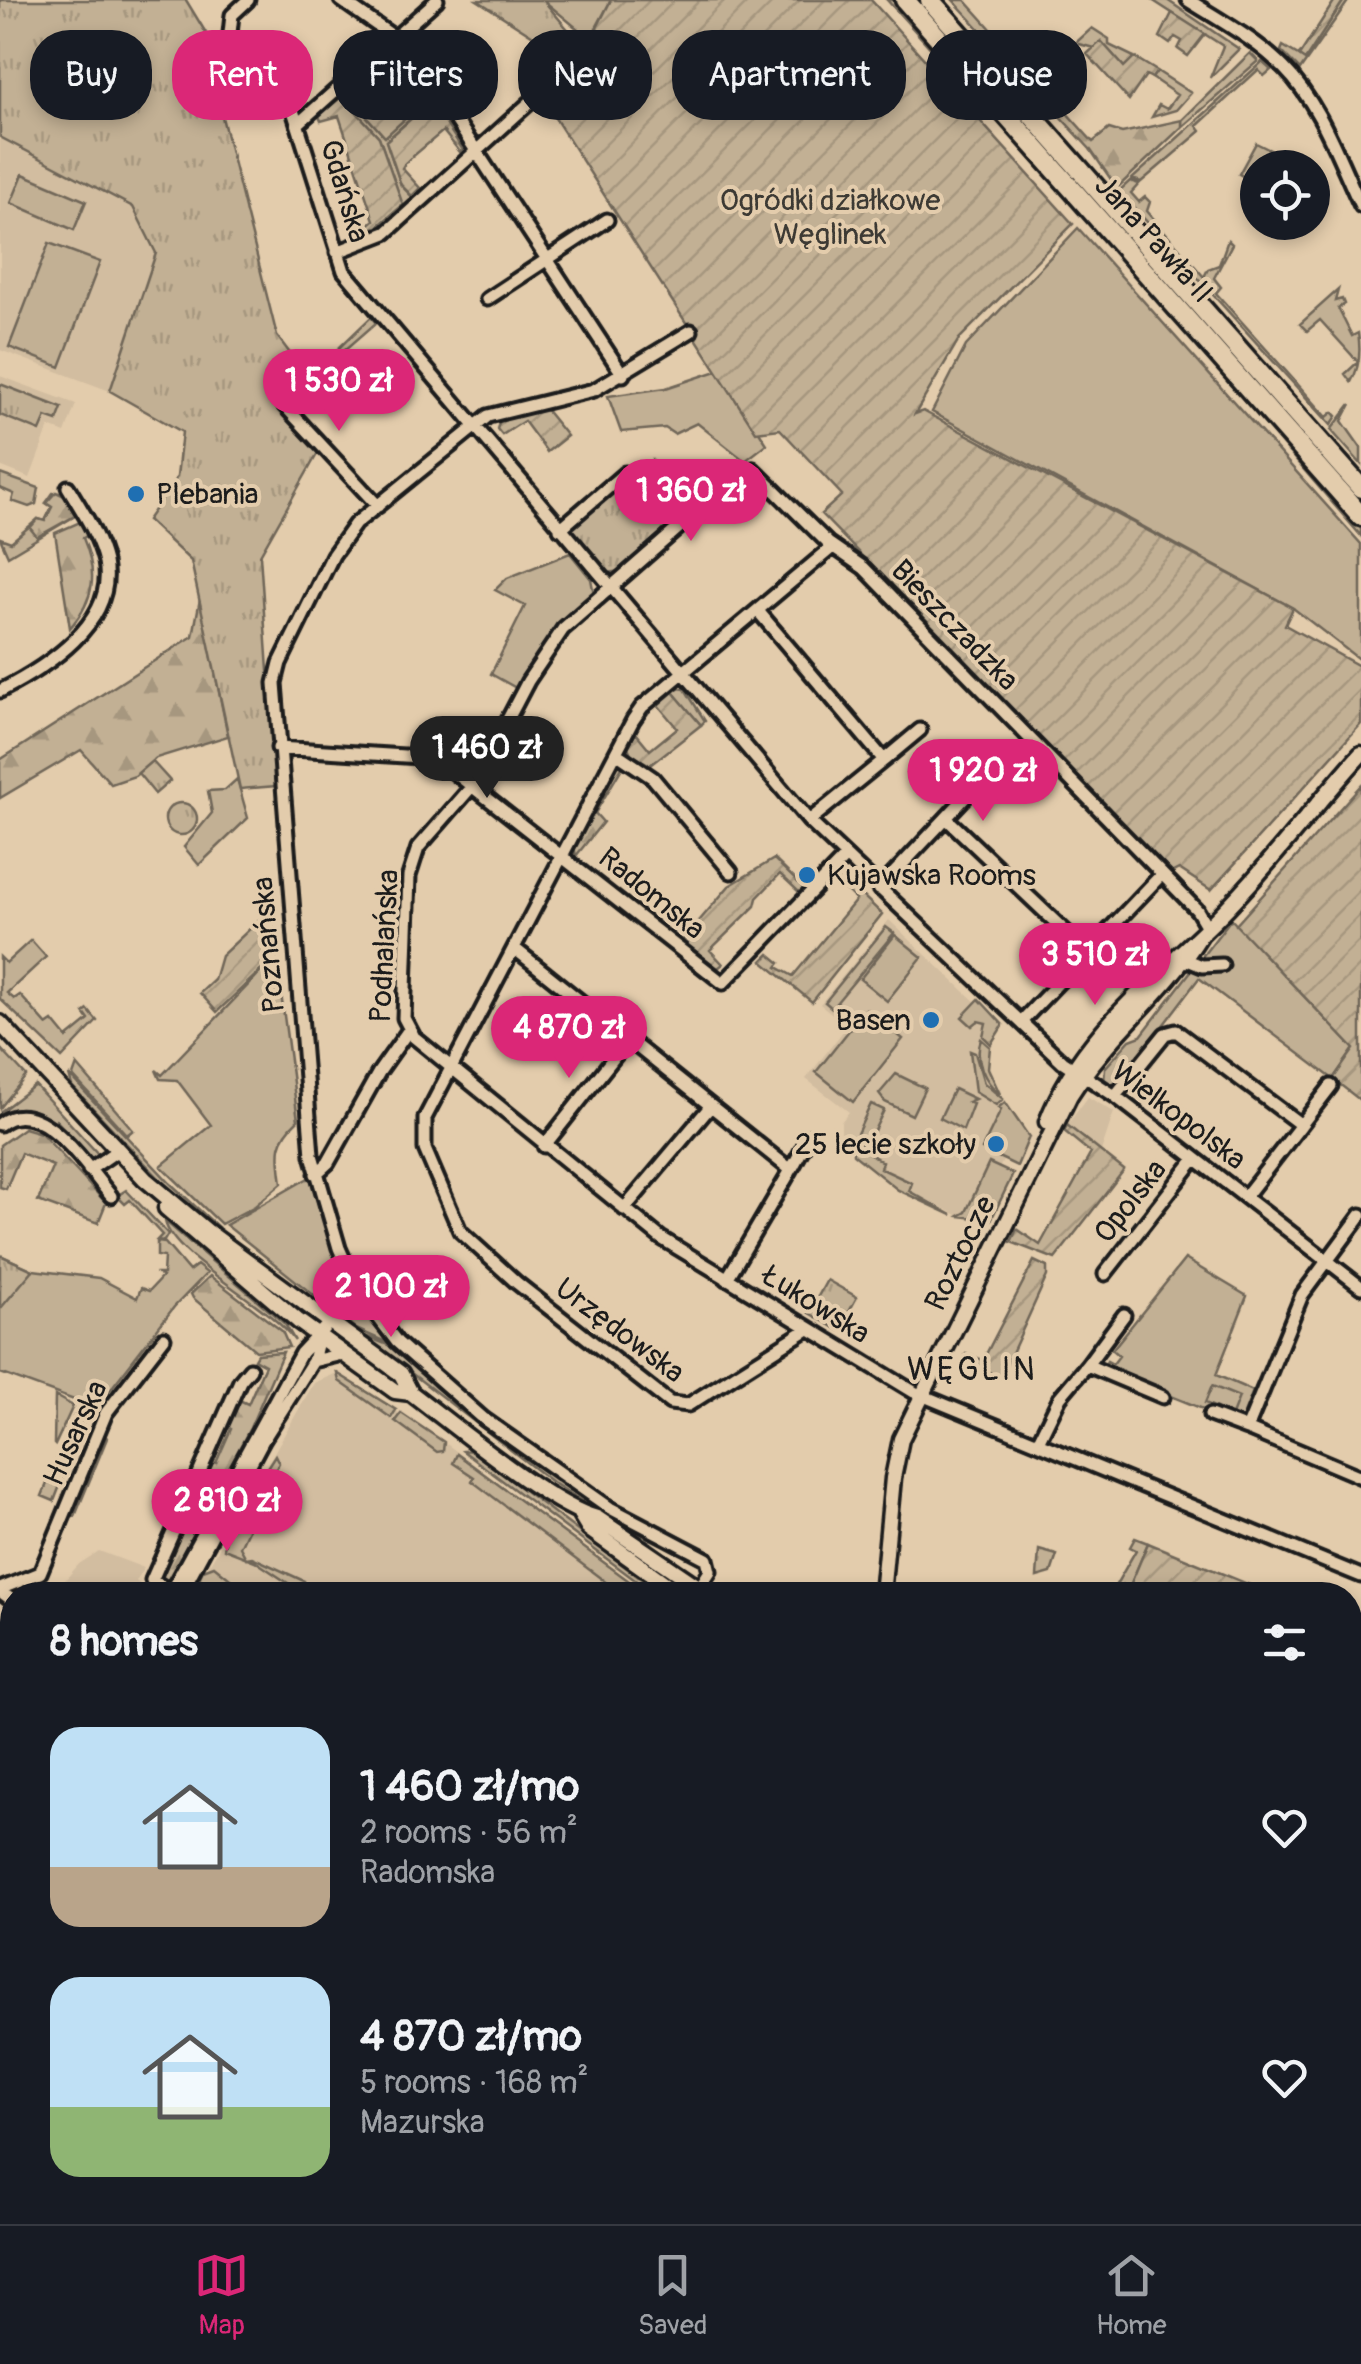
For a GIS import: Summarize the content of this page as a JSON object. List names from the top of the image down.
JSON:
{
  "streets": {
    "main road": ["Jana Pawła II"],
    "street": [
      "Gdańska",
      "Bieszczadzka",
      "Radomska",
      "Poznańska",
      "Podhalańska",
      "Wielkopolska",
      "Opolska",
      "Roztocze",
      "Łukowska",
      "Urzędowska",
      "Husarska"
    ]
  },
  "crossings": [
    ["Gdańska", "Poznańska"],
    ["Gdańska", "Podhalańska"],
    ["Gdańska", "Wielkopolska"],
    ["Gdańska", "Urzędowska"],
    ["Bieszczadzka", "Podhalańska"],
    ["Bieszczadzka", "Roztocze"],
    ["Bieszczadzka", "Urzędowska"],
    ["Radomska", "Poznańska"],
    ["Radomska", "Podhalańska"],
    ["Radomska", "Wielkopolska"],
    ["Radomska", "Urzędowska"],
    ["Poznańska", "Podhalańska"],
    ["Podhalańska", "Łukowska"],
    ["Wielkopolska", "Opolska"],
    ["Wielkopolska", "Roztocze"],
    ["Wielkopolska", "Urzędowska"],
    ["Roztocze", "Łukowska"],
    ["Łukowska", "Urzędowska"]
  ],
  "districts": ["WĘGLIN"],
  "parks": ["Ogródki działkowe Węglinek"],
  "places": [
    "Plebania",
    "Kujawska Rooms",
    "Basen",
    "25 lecie szkoły"
  ],
  "page": {
    "chip": [
      "Buy",
      "Rent",
      "Filters",
      "New",
      "Apartment",
      "House"
    ],
    "price": [
      "1 530 zł",
      "1 360 zł",
      "1 460 zł",
      "1 920 zł",
      "3 510 zł",
      "4 870 zł",
      "2 100 zł",
      "2 810 zł"
    ],
    "heading": "8 homes",
    "list": [
      {
        "name": "1 460 zł/mo",
        "note": "2 rooms · 56 m² · Radomska"
      },
      {
        "name": "4 870 zł/mo",
        "note": "5 rooms · 168 m² · Mazurska"
      }
    ],
    "tabs": ["Map", "Saved", "Home"]
  }
}
